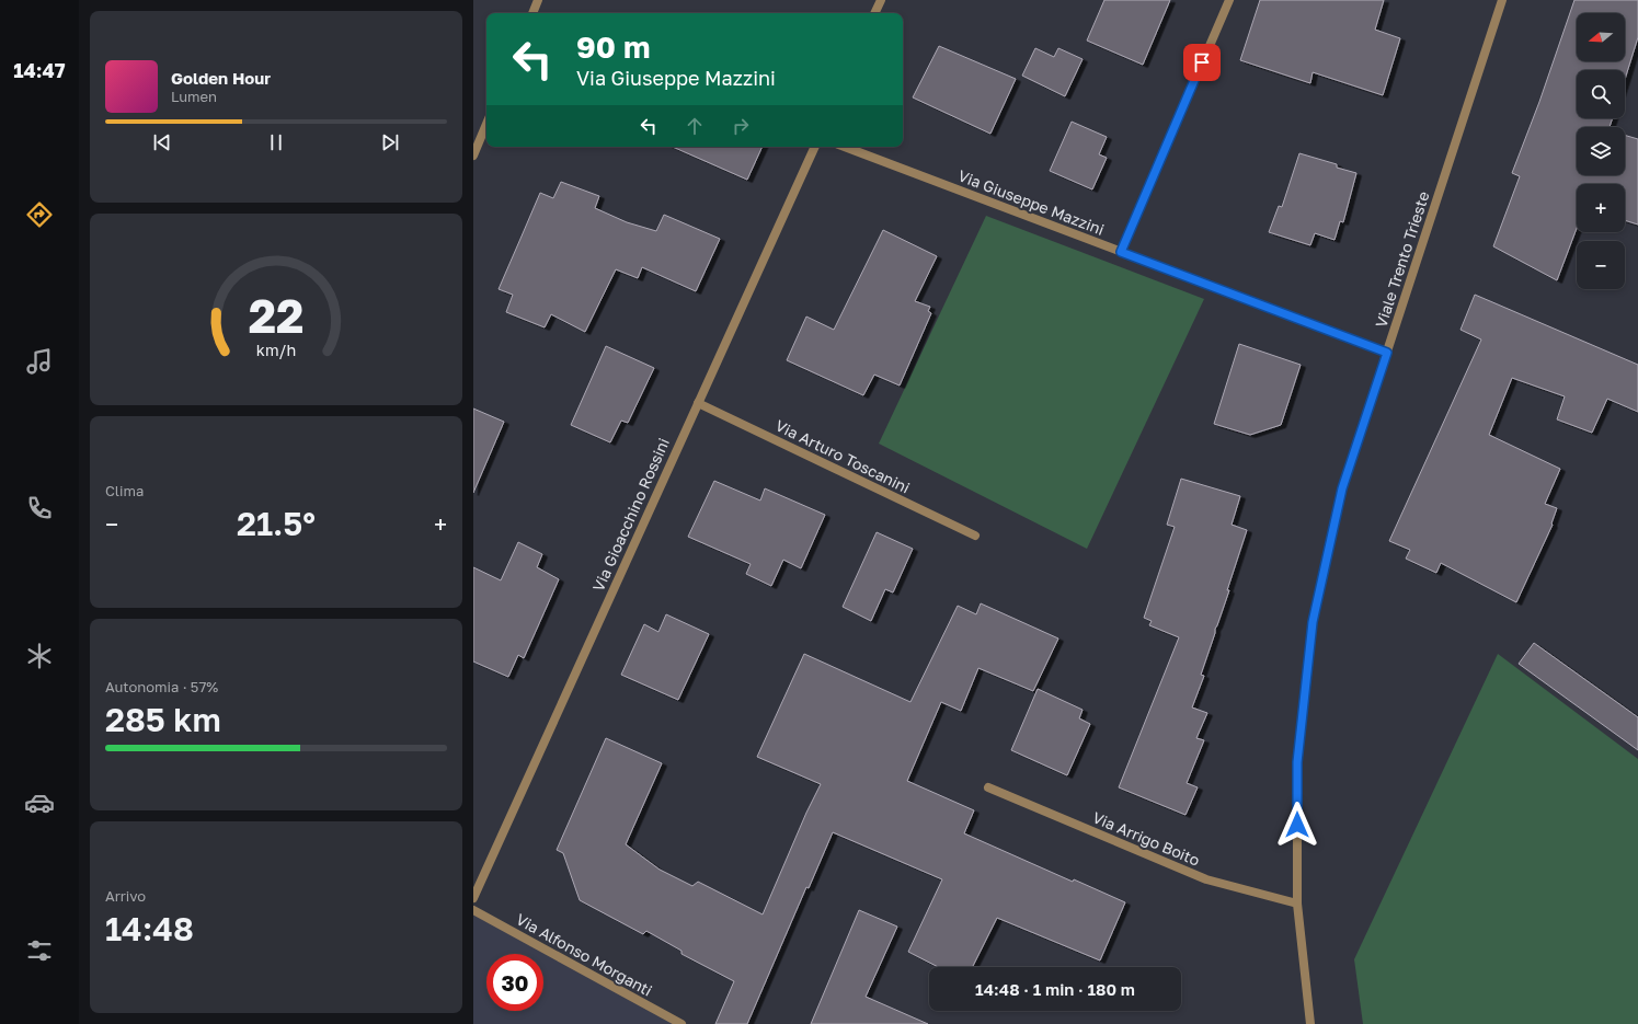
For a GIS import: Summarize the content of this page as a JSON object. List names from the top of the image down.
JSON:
{
  "streets": {
    "street": [
      "Via Giuseppe Mazzini",
      "Viale Trento Trieste",
      "Via Arturo Toscanini",
      "Via Gioacchino Rossini",
      "Via Arrigo Boito",
      "Via Alfonso Morganti"
    ]
  },
  "crossings": [
    ["Via Giuseppe Mazzini", "Viale Trento Trieste"],
    ["Viale Trento Trieste", "Via Arrigo Boito"],
    ["Via Arturo Toscanini", "Via Gioacchino Rossini"]
  ],
  "north": "left",
  "page": {
    "tabs": "14:47",
    "map_buttons": ["+", "−"],
    "turn": ["90 m", "Via Giuseppe Mazzini"],
    "song": ["Golden Hour", "Lumen"],
    "tile": [
      "Clima",
      ["Autonomia · 57%", "285 km"],
      ["Arrivo", "14:48"]
    ],
    "heat": ["−", "21.5°", "+"],
    "limit": "30",
    "trip": "14:48 · 1 min · 180 m",
    "gauge": ["22", "km/h"]
  }
}
